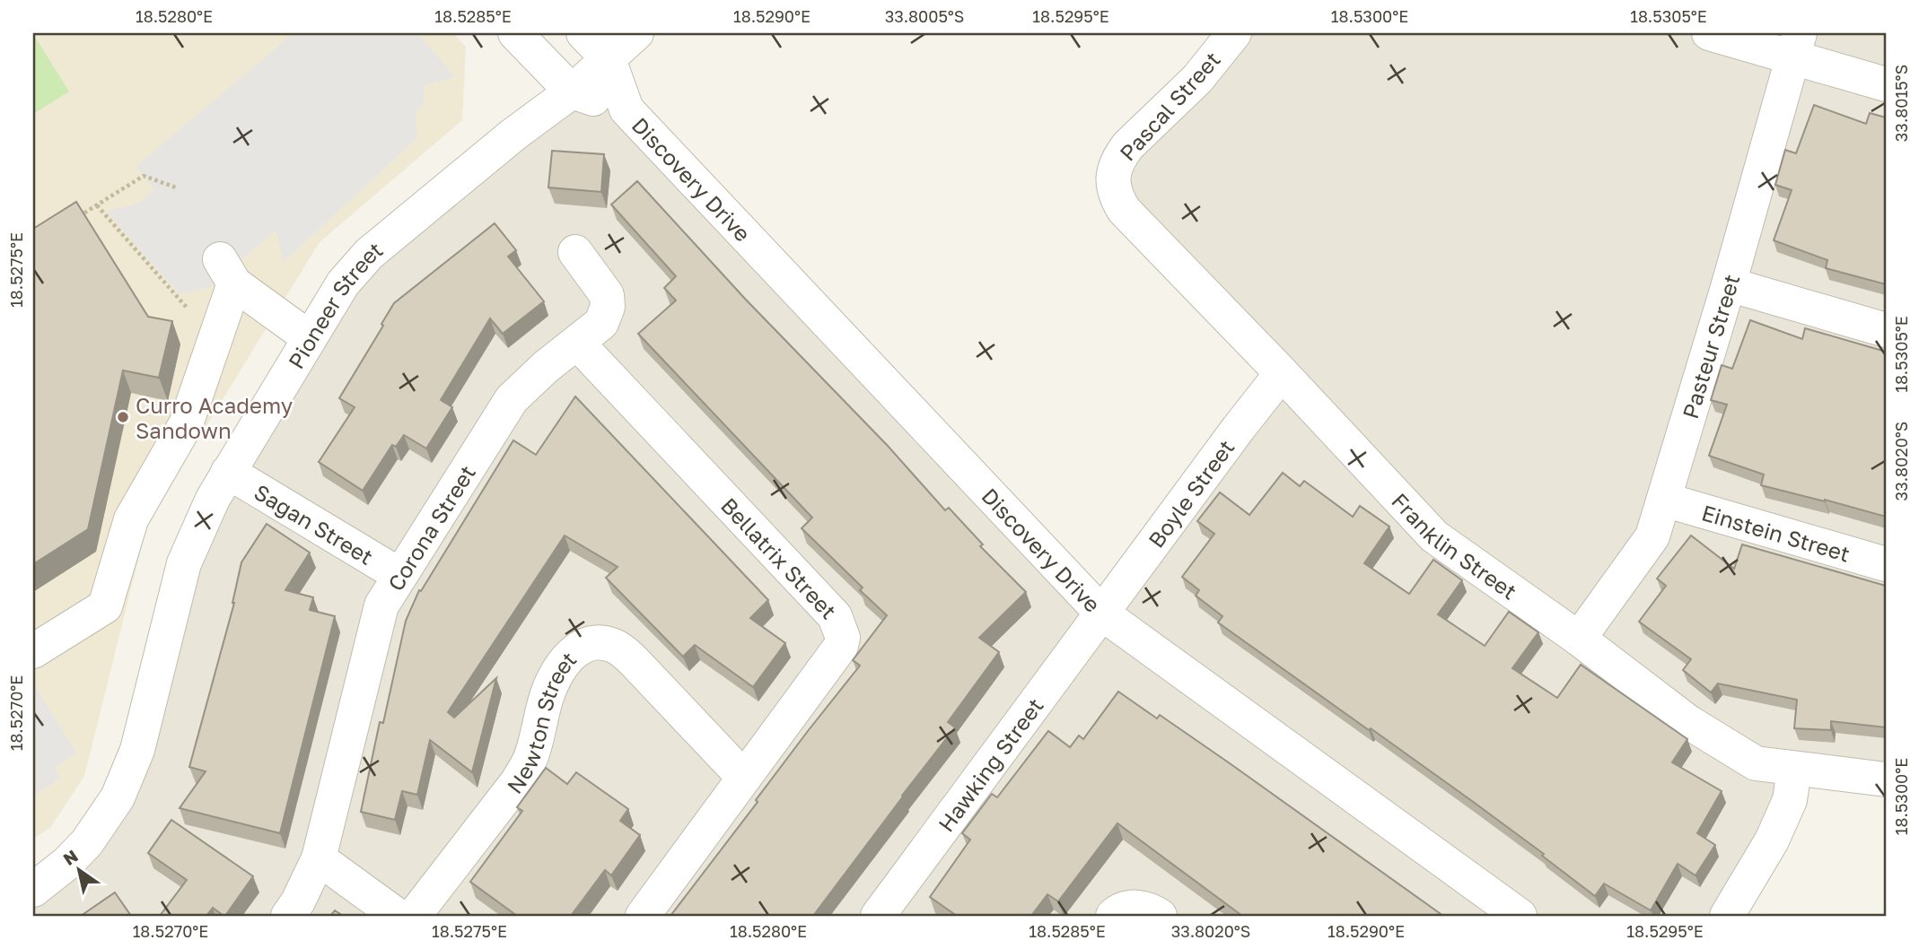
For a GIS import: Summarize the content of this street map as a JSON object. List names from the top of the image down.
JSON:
{
  "streets": {
    "street": [
      "Pascal Street",
      "Discovery Drive",
      "Pioneer Street",
      "Pasteur Street",
      "Boyle Street",
      "Sagan Street",
      "Corona Street",
      "Einstein Street",
      "Franklin Street",
      "Bellatrix Street",
      "Newton Street",
      "Hawking Street"
    ]
  },
  "crossings": [
    ["Pascal Street", "Franklin Street"],
    ["Discovery Drive", "Pioneer Street"],
    ["Discovery Drive", "Boyle Street"],
    ["Discovery Drive", "Hawking Street"],
    ["Pioneer Street", "Sagan Street"],
    ["Pasteur Street", "Einstein Street"],
    ["Pasteur Street", "Franklin Street"],
    ["Boyle Street", "Franklin Street"],
    ["Boyle Street", "Hawking Street"],
    ["Sagan Street", "Corona Street"],
    ["Corona Street", "Bellatrix Street"],
    ["Bellatrix Street", "Newton Street"]
  ],
  "places": ["Curro Academy Sandown"],
  "north": "top left",
  "coordinates": [
    "18.5280°E",
    "18.5285°E",
    "18.5290°E",
    "33.8005°S",
    "18.5295°E",
    "18.5300°E",
    "18.5305°E",
    "33.8015°S",
    "18.5275°E",
    "33.8020°S",
    "18.5270°E"
  ]
}
